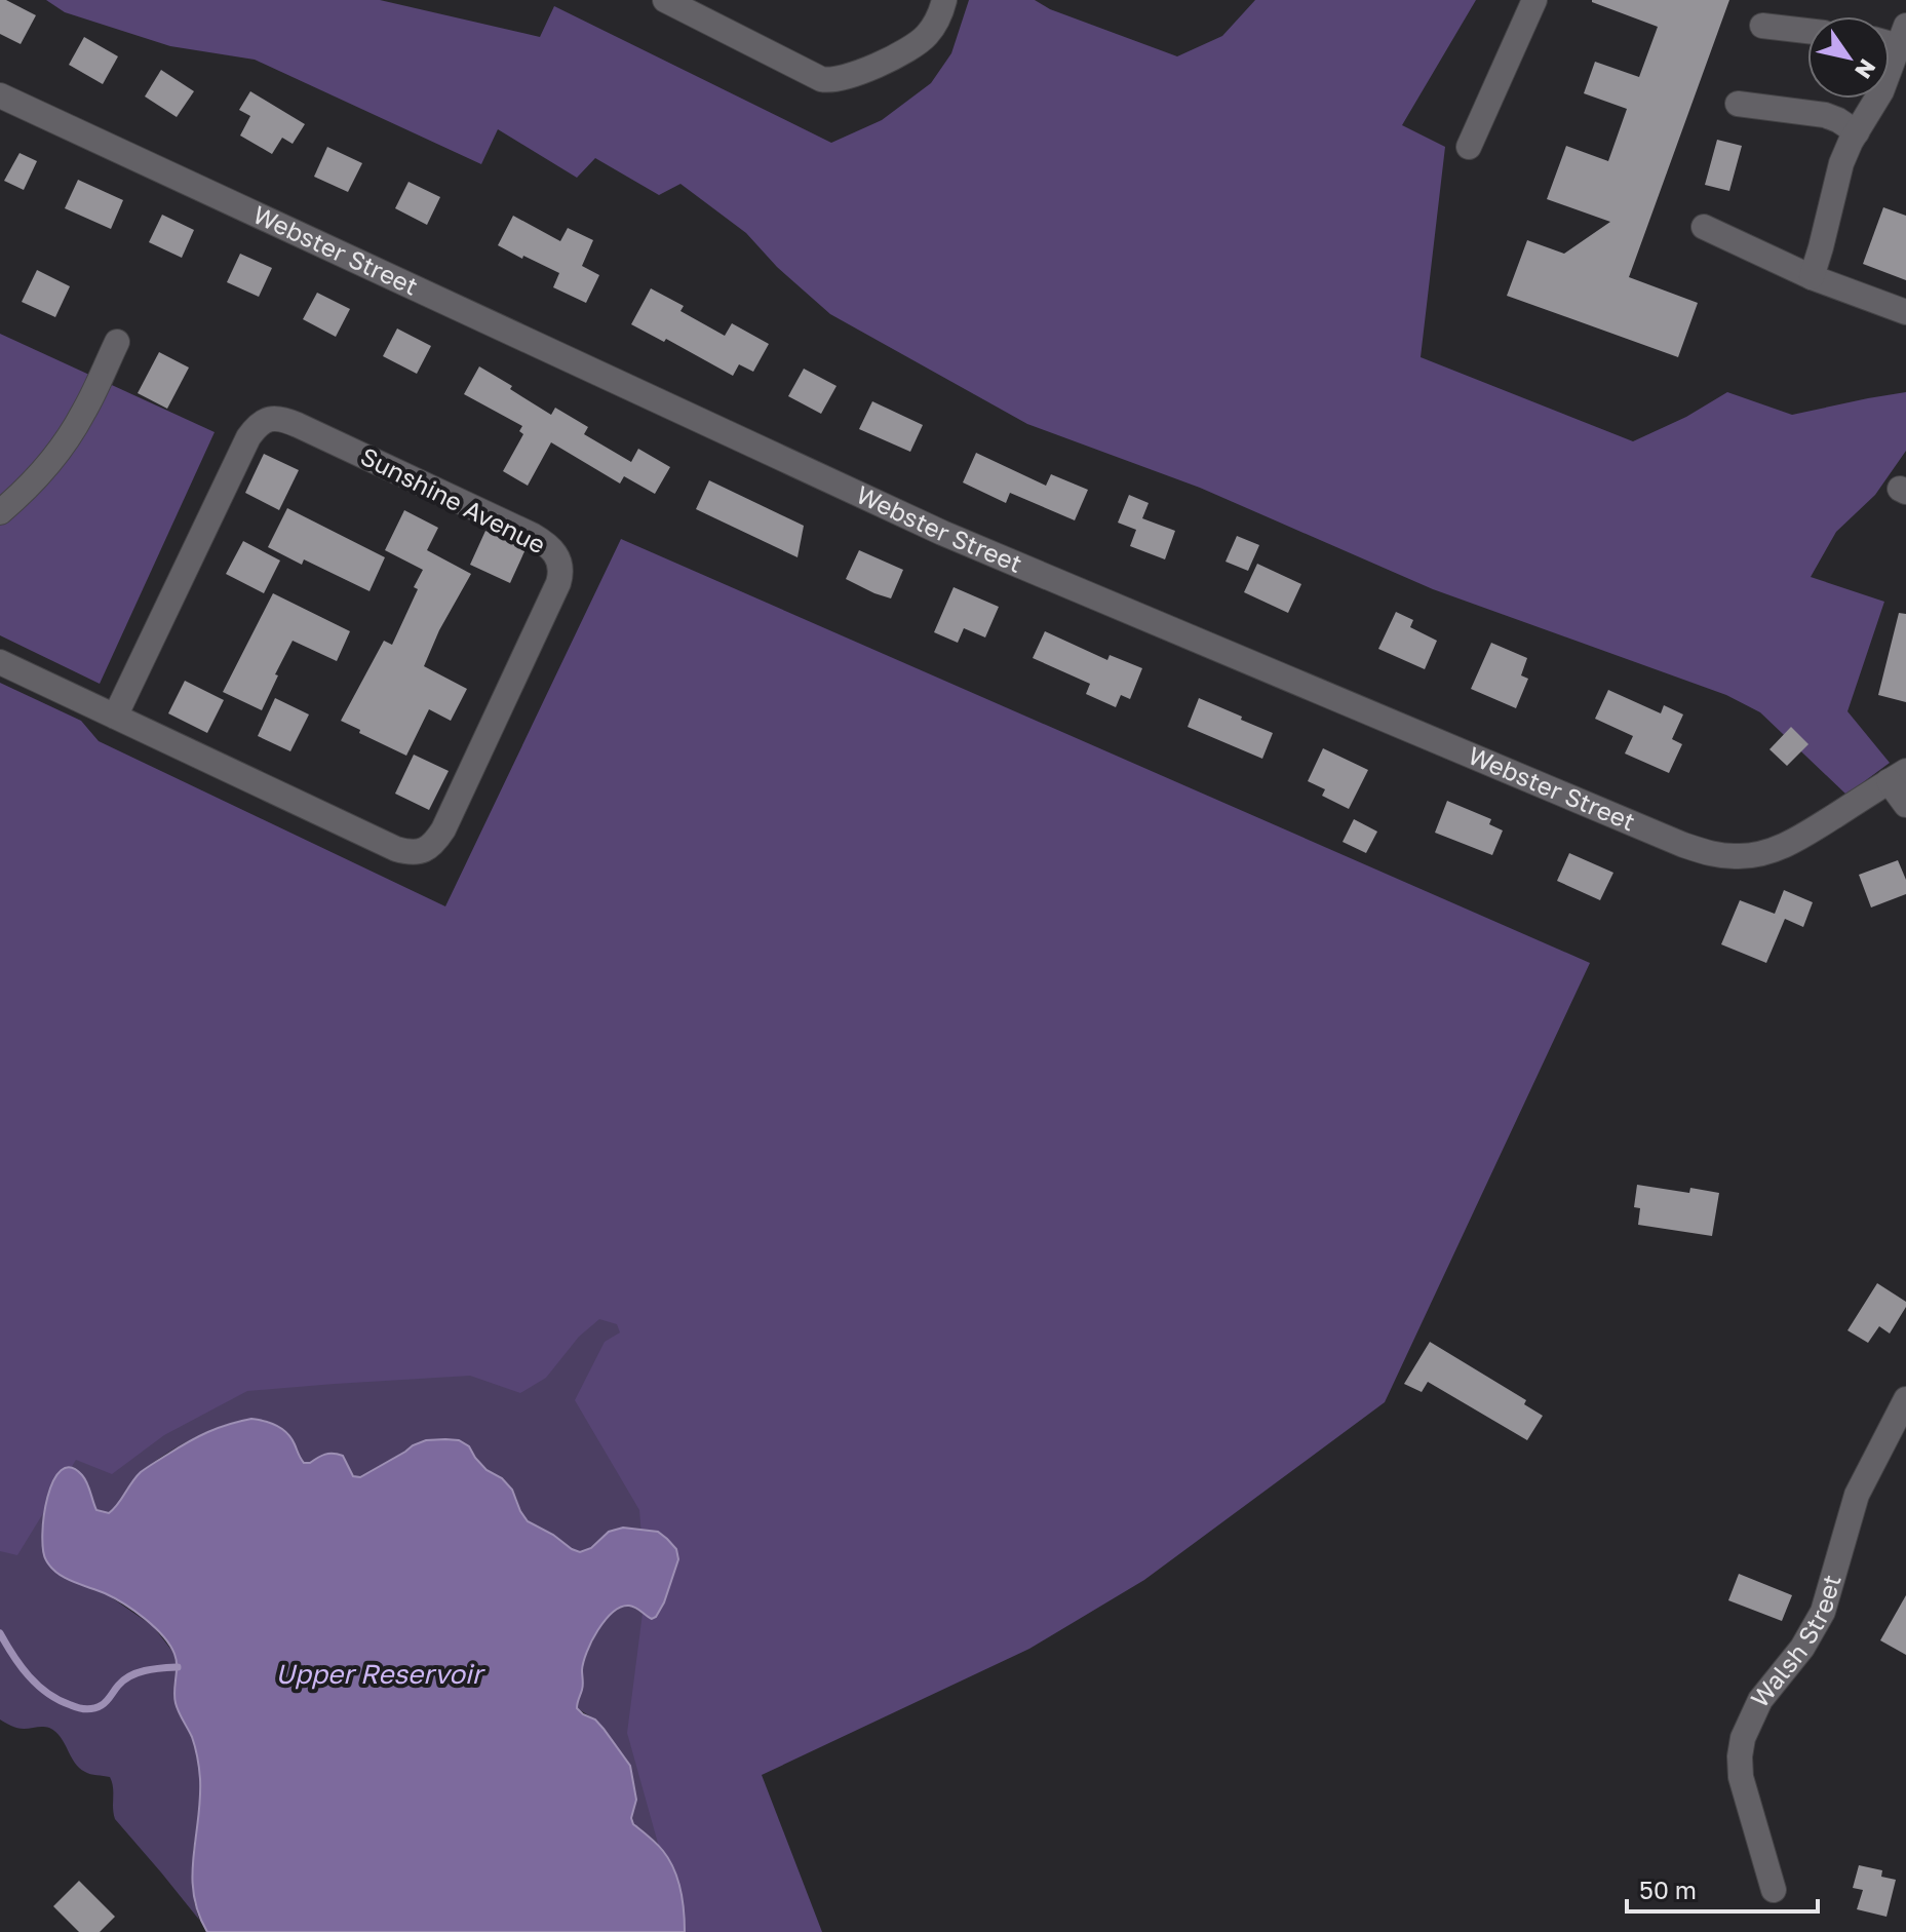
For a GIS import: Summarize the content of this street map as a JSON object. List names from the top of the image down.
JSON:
{
  "streets": {
    "street": ["Webster Street", "Sunshine Avenue", "Walsh Street"]
  },
  "water": ["Upper Reservoir"],
  "scale_bar": "50 m",
  "north": "bottom right"
}
